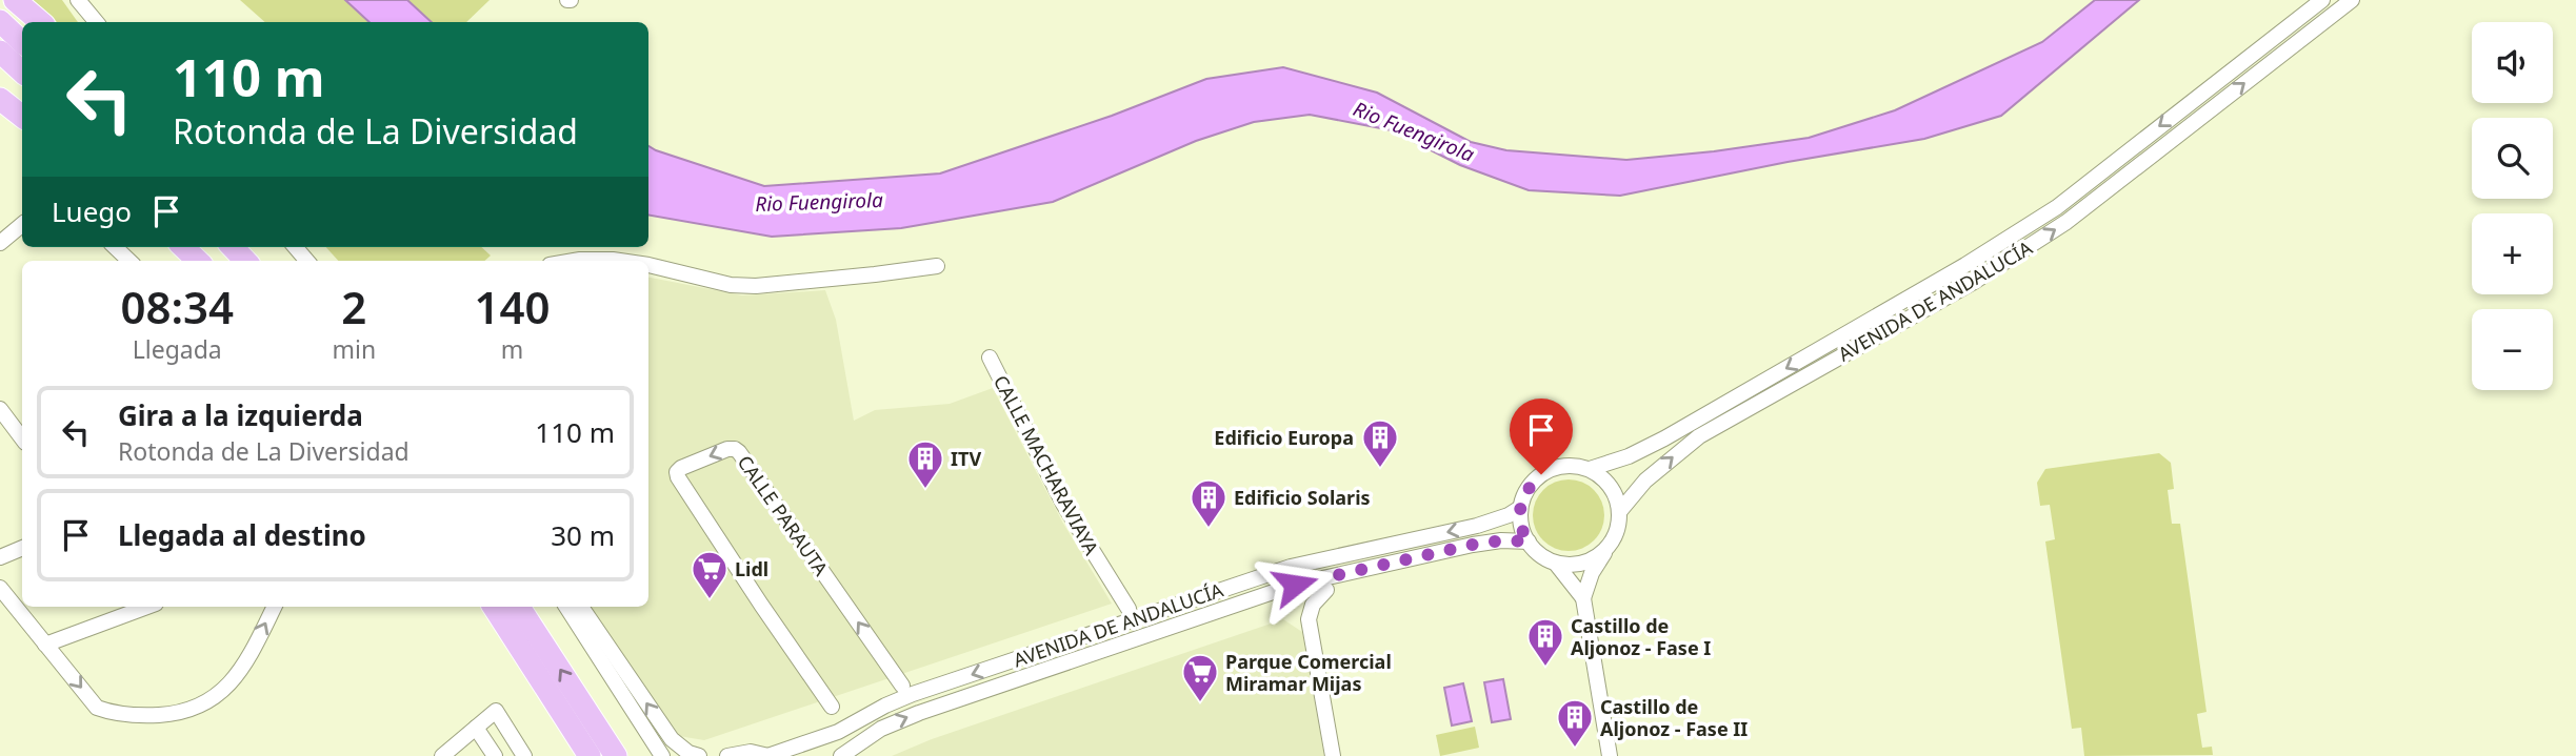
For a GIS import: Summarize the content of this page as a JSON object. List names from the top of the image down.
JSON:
{
  "streets": {
    "street": ["AVENIDA DE ANDALUCÍA", "CALLE MACHARAVIAYA", "CALLE PARAUTA"]
  },
  "water": ["Rio Fuengirola"],
  "places": {
    "building": [
      "Edificio Europa",
      "ITV",
      "Edificio Solaris",
      "Castillo de Aljonoz - Fase I",
      "Castillo de Aljonoz - Fase II"
    ],
    "supermarket": ["Lidl", "Parque Comercial Miramar Mijas"]
  },
  "page": {
    "map_buttons": ["+", "−"],
    "turn": ["110 m", "Rotonda de La Diversidad"],
    "then": "Luego",
    "eta": [
      "08:34",
      "Llegada",
      "2",
      "min",
      "140",
      "m"
    ],
    "list": [
      {
        "name": "Gira a la izquierda",
        "note": "Rotonda de La Diversidad",
        "value": "110 m"
      },
      {
        "name": "Llegada al destino",
        "value": "30 m"
      }
    ]
  }
}
